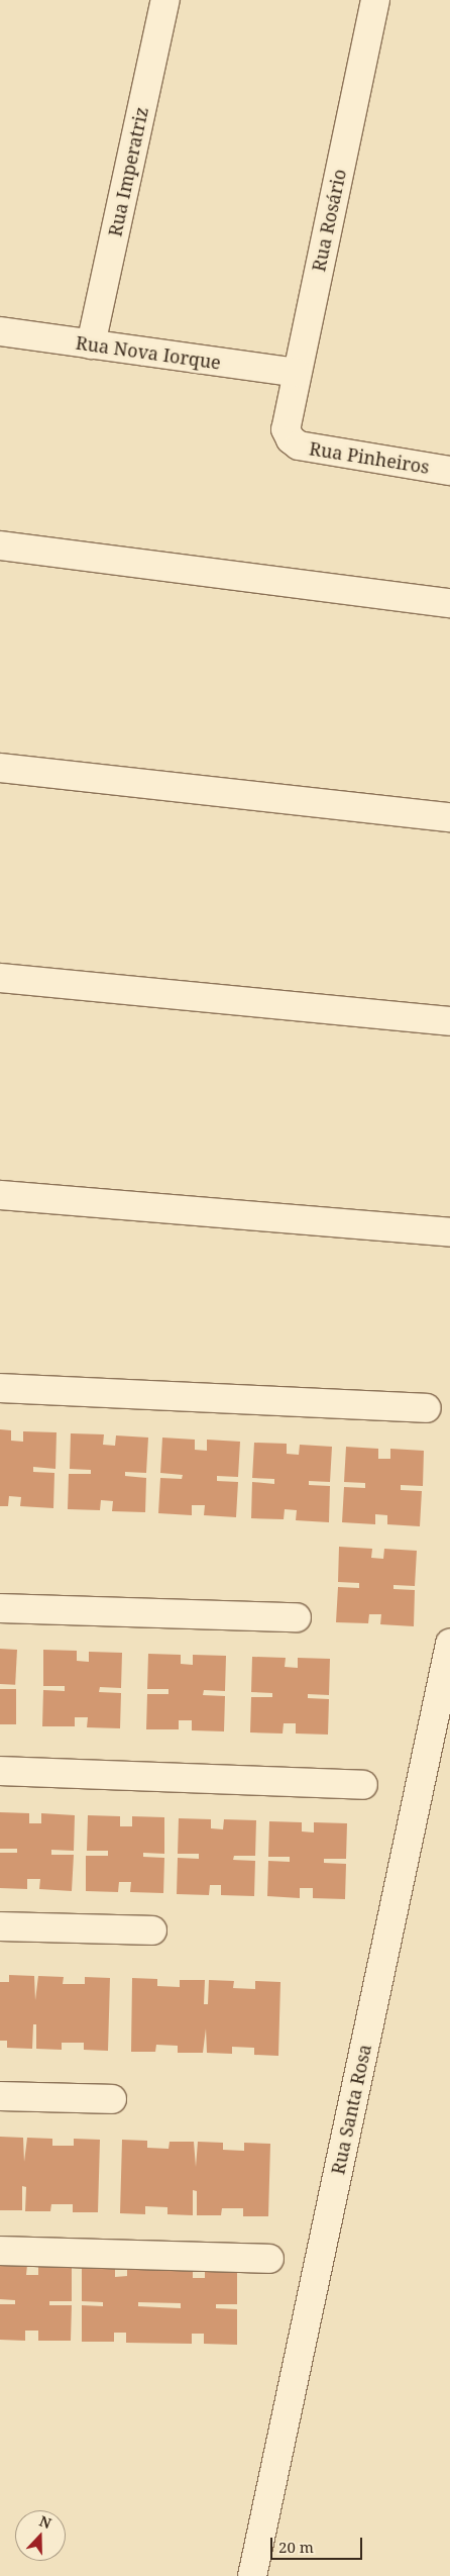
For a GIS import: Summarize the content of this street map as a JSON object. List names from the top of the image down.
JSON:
{
  "streets": {
    "street": [
      "Rua Imperatriz",
      "Rua Rosário",
      "Rua Nova Iorque",
      "Rua Pinheiros",
      "Rua Santa Rosa"
    ]
  },
  "crossings": [
    ["Rua Imperatriz", "Rua Nova Iorque"],
    ["Rua Rosário", "Rua Nova Iorque"],
    ["Rua Rosário", "Rua Pinheiros"]
  ],
  "scale_bar": "20 m",
  "north": "top"
}
